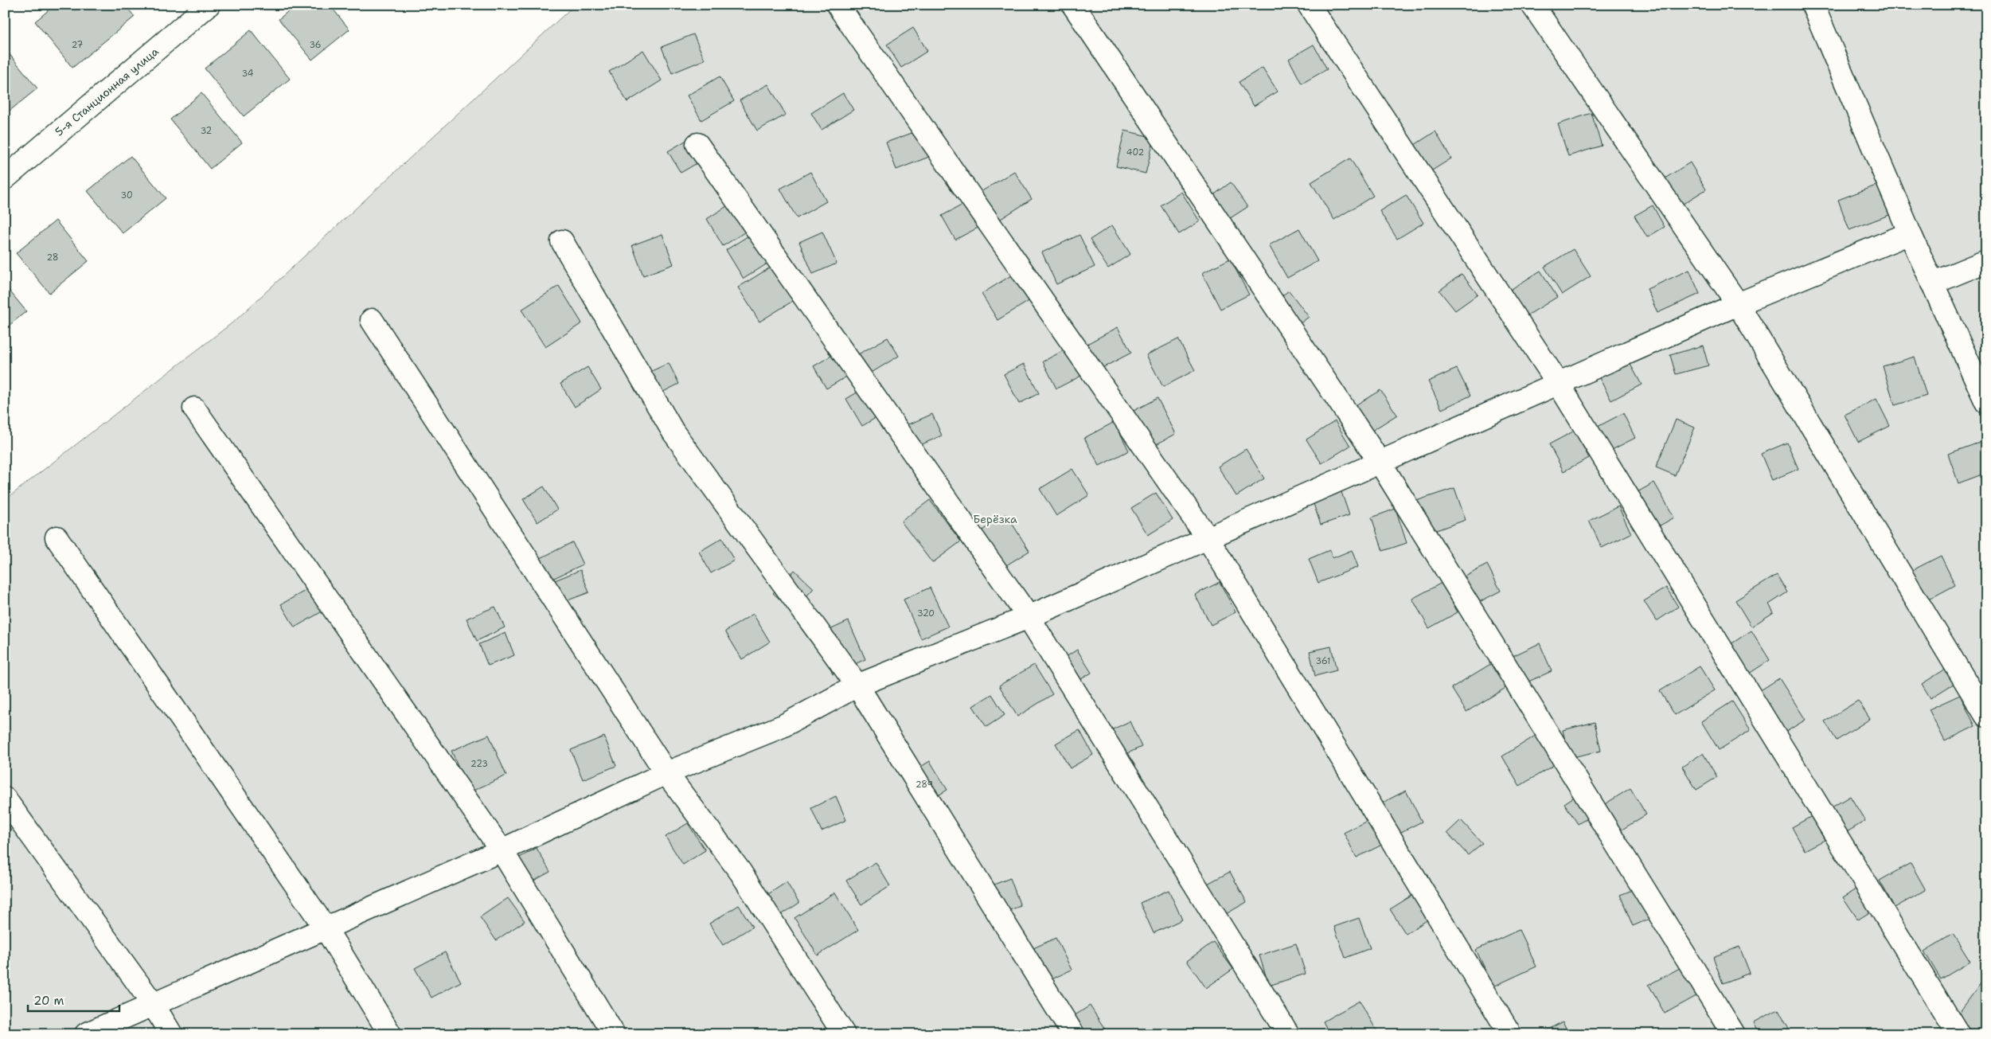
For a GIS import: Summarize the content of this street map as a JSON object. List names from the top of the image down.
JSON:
{
  "streets": {
    "street": ["5-я Станционная улица"]
  },
  "parks": ["Берёзка"],
  "house_numbers": [
    "27",
    "36",
    "34",
    "32",
    "402",
    "30",
    "28",
    "320",
    "361",
    "223",
    "289"
  ],
  "scale_bar": "20 m"
}
